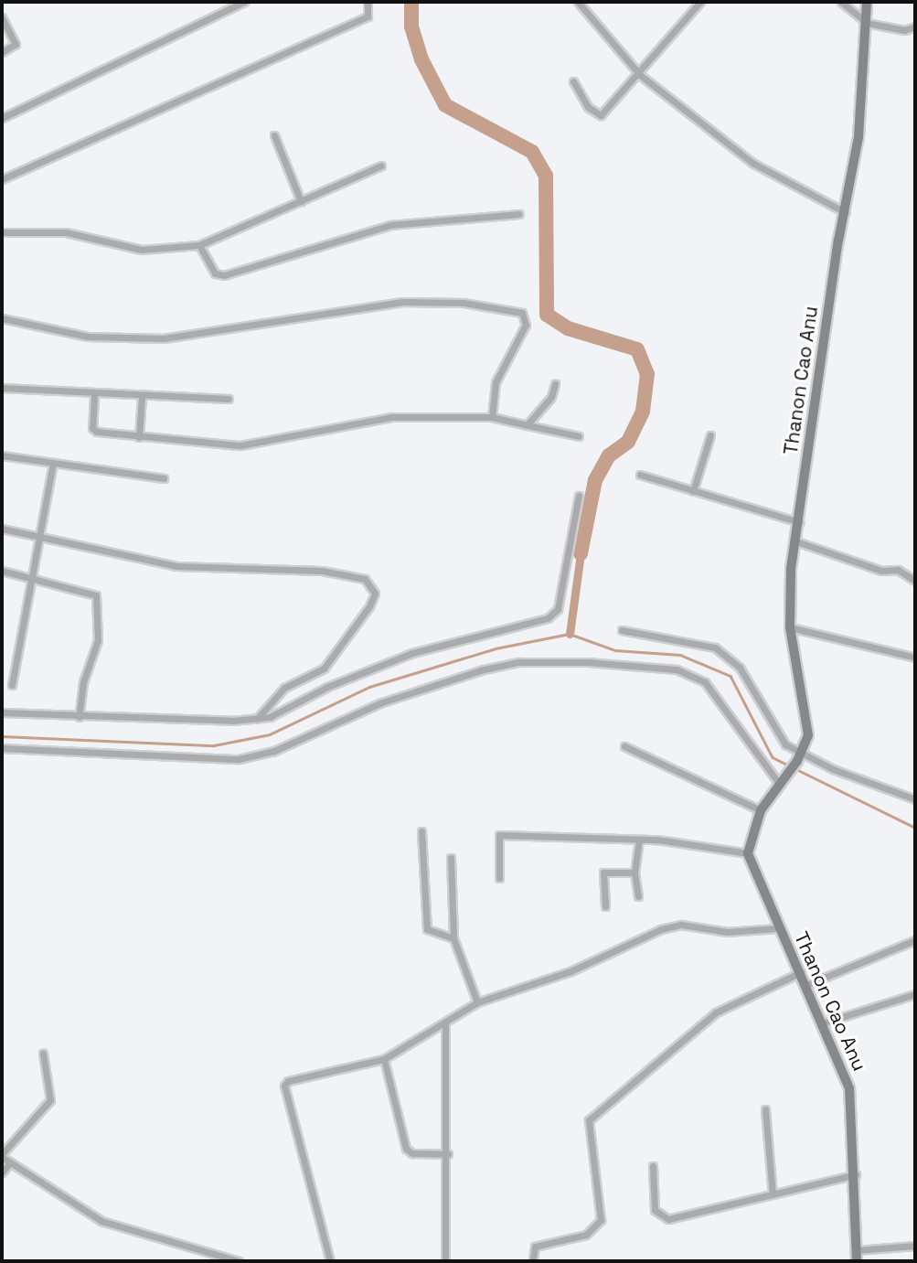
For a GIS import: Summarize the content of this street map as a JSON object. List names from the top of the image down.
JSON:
{
  "streets": {
    "street": ["Thanon Cao Anu"]
  }
}
